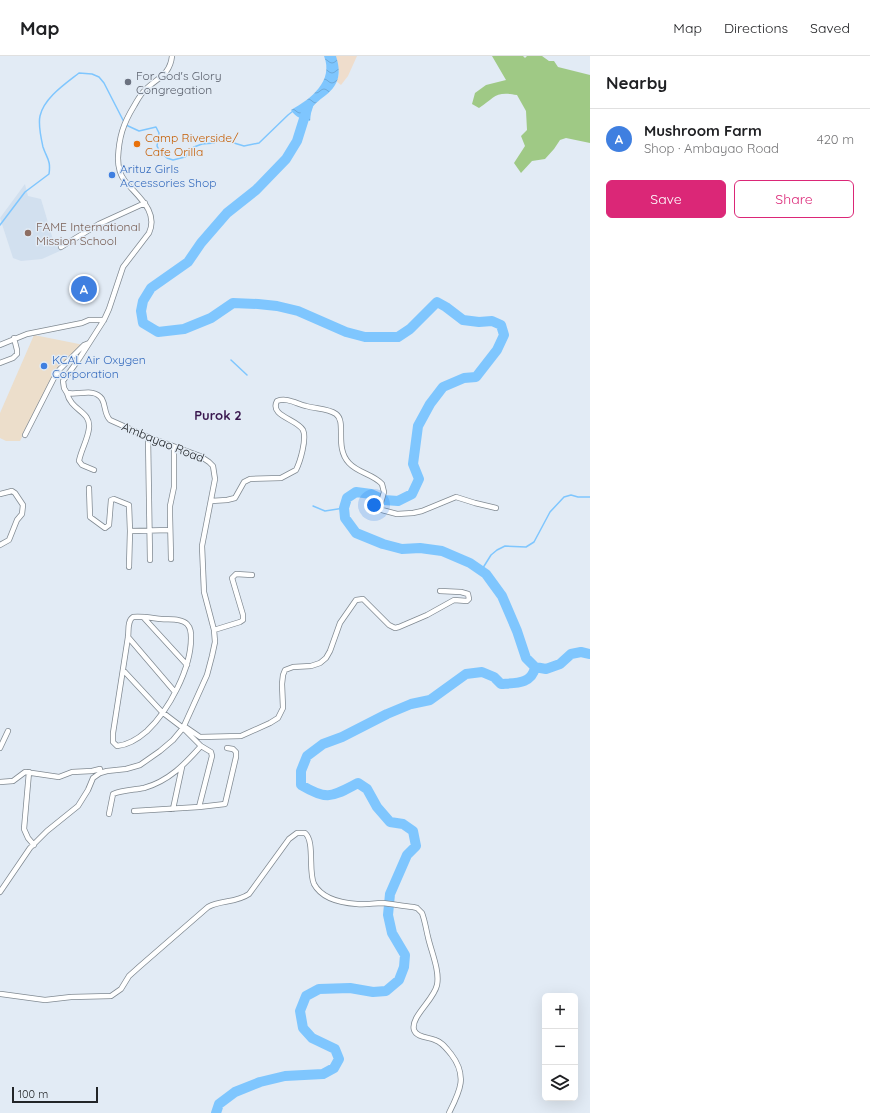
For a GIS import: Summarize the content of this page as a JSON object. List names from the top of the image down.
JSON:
{
  "streets": {
    "street": ["Ambayao Road"]
  },
  "districts": ["Purok 2"],
  "places": [
    "For God's Glory Congregation",
    "Camp Riverside/ Cafe Orilla",
    "Arituz Girls Accessories Shop",
    "FAME International Mission School",
    "KCAL Air Oxygen Corporation"
  ],
  "scale_bar": "100 m",
  "page": {
    "header": "Map",
    "nav": ["Map", "Directions", "Saved"],
    "heading": "Nearby",
    "list": [
      {
        "mark": "A",
        "name": "Mushroom Farm",
        "note": "Shop · Ambayao Road",
        "value": "420 m"
      }
    ],
    "buttons": ["Save", "Share"],
    "pins": "A",
    "map_buttons": ["+", "−"],
    "scale": "100 m"
  }
}
